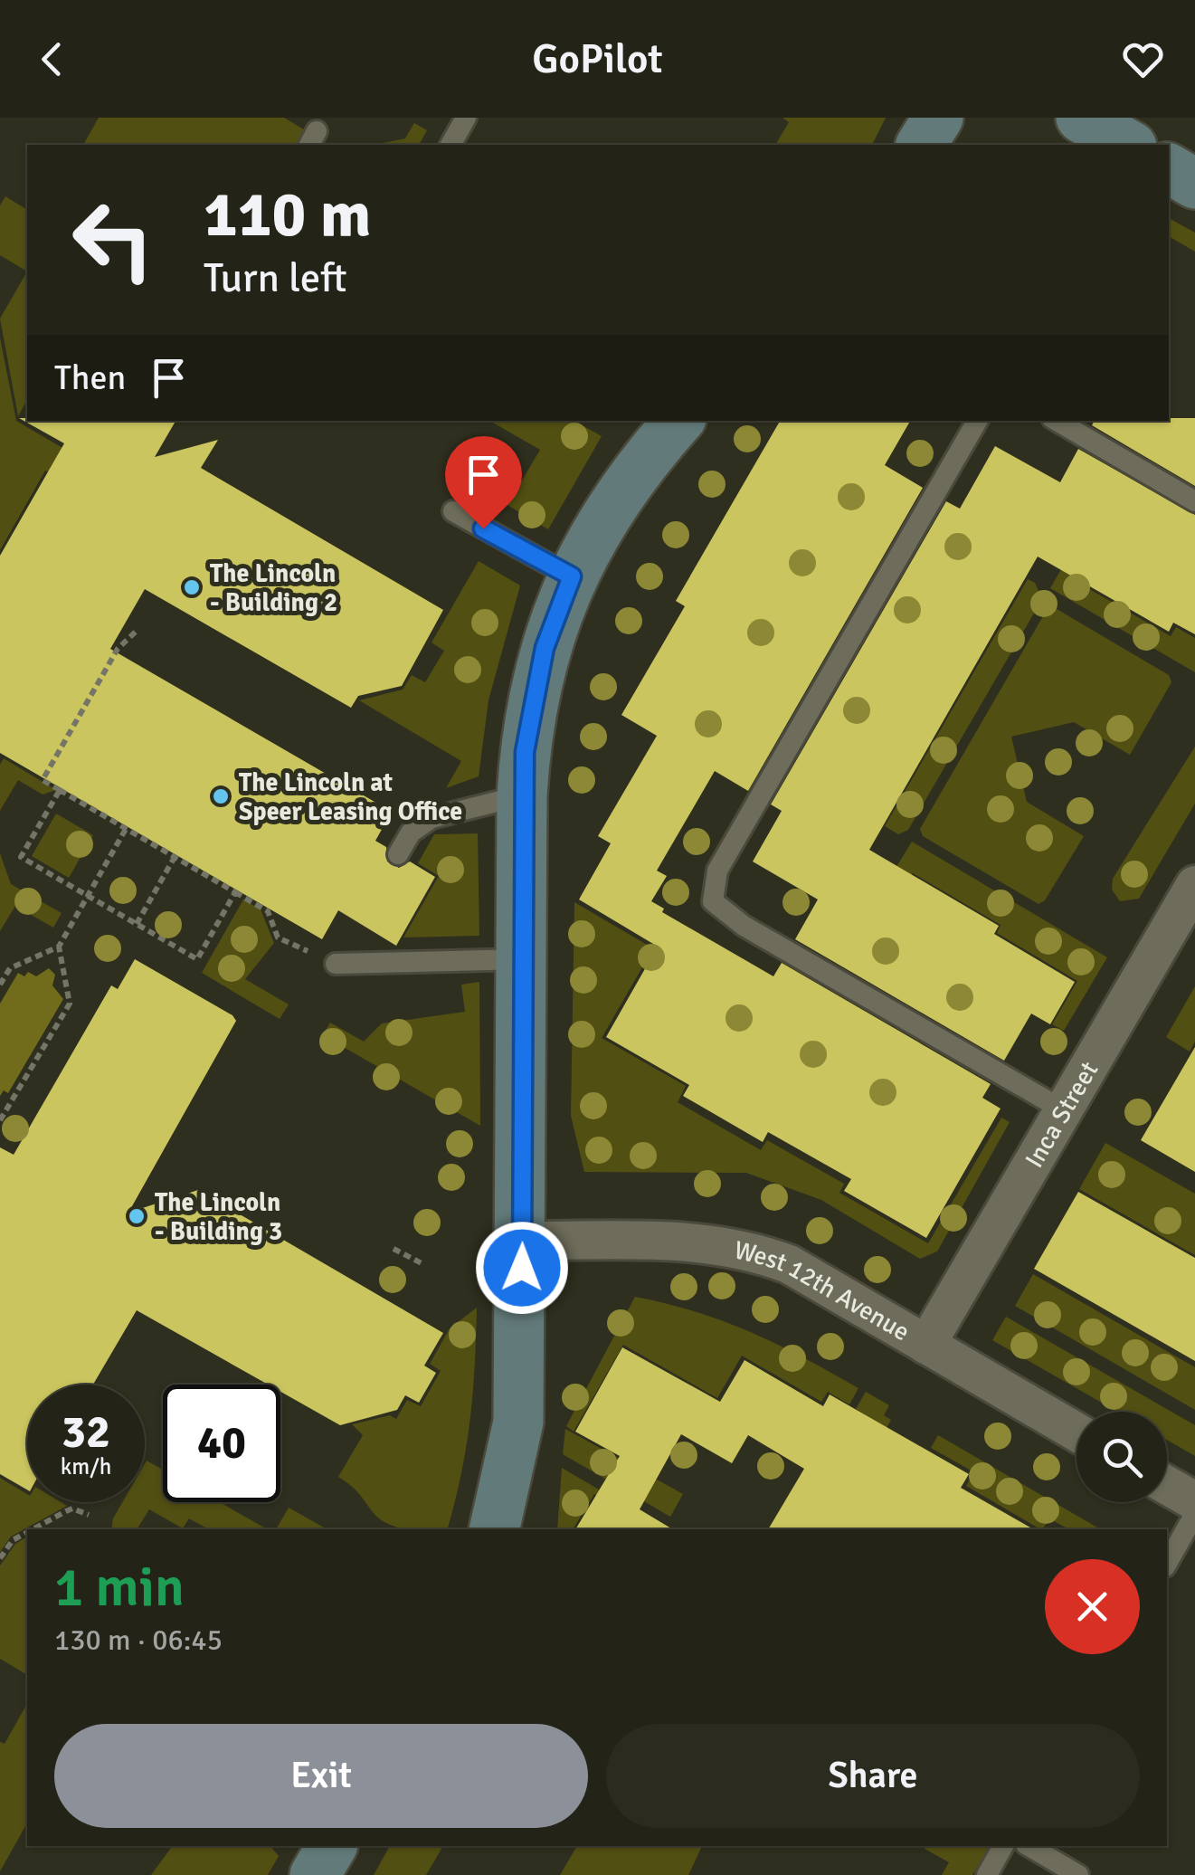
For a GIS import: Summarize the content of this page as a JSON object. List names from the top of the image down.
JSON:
{
  "streets": {
    "street": ["Inca Street", "West 12th Avenue"]
  },
  "crossings": [
    ["Inca Street", "West 12th Avenue"]
  ],
  "places": ["The Lincoln - Building 2", "The Lincoln at Speer Leasing Office", "The Lincoln - Building 3"],
  "page": {
    "header": "GoPilot",
    "turn": ["110 m", "Turn left"],
    "then": "Then",
    "speed": "32 km/h",
    "limit": "40",
    "heading": ["1 min", "130 m · 06:45"],
    "buttons": ["Exit", "Share"]
  }
}
